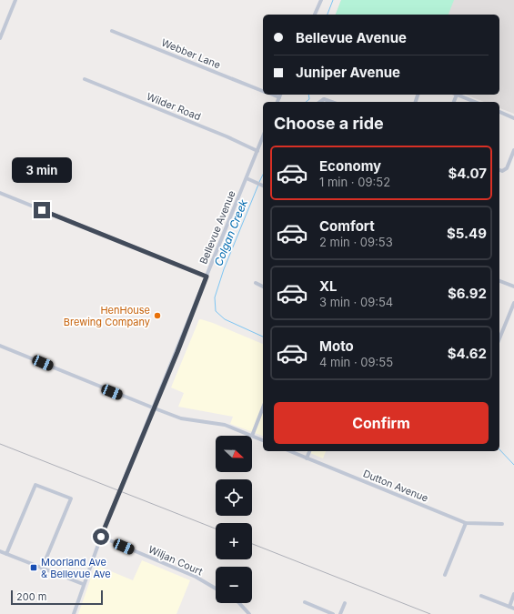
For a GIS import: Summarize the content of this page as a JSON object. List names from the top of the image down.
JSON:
{
  "streets": {
    "street": [
      "Webber Lane",
      "Wilder Road",
      "Bellevue Avenue",
      "Dutton Avenue",
      "Wiljan Court"
    ]
  },
  "crossings": [
    ["Wilder Road", "Bellevue Avenue"],
    ["Bellevue Avenue", "Wiljan Court"]
  ],
  "water": ["Colgan Creek"],
  "places": {
    "other": ["HenHouse Brewing Company"],
    "transit": ["Moorland Ave & Bellevue Ave"]
  },
  "scale_bar": "200 m",
  "north": "right",
  "page": {
    "banner": ["Bellevue Avenue", "Juniper Avenue"],
    "heading": "Choose a ride",
    "list": [
      {
        "name": "Economy",
        "note": "1 min · 09:52",
        "value": "$4.07"
      },
      {
        "name": "Comfort",
        "note": "2 min · 09:53",
        "value": "$5.49"
      },
      {
        "name": "XL",
        "note": "3 min · 09:54",
        "value": "$6.92"
      },
      {
        "name": "Moto",
        "note": "4 min · 09:55",
        "value": "$4.62"
      }
    ],
    "bubble": "3 min",
    "buttons": "Confirm",
    "map_buttons": ["+", "−"],
    "scale": "200 m"
  }
}
